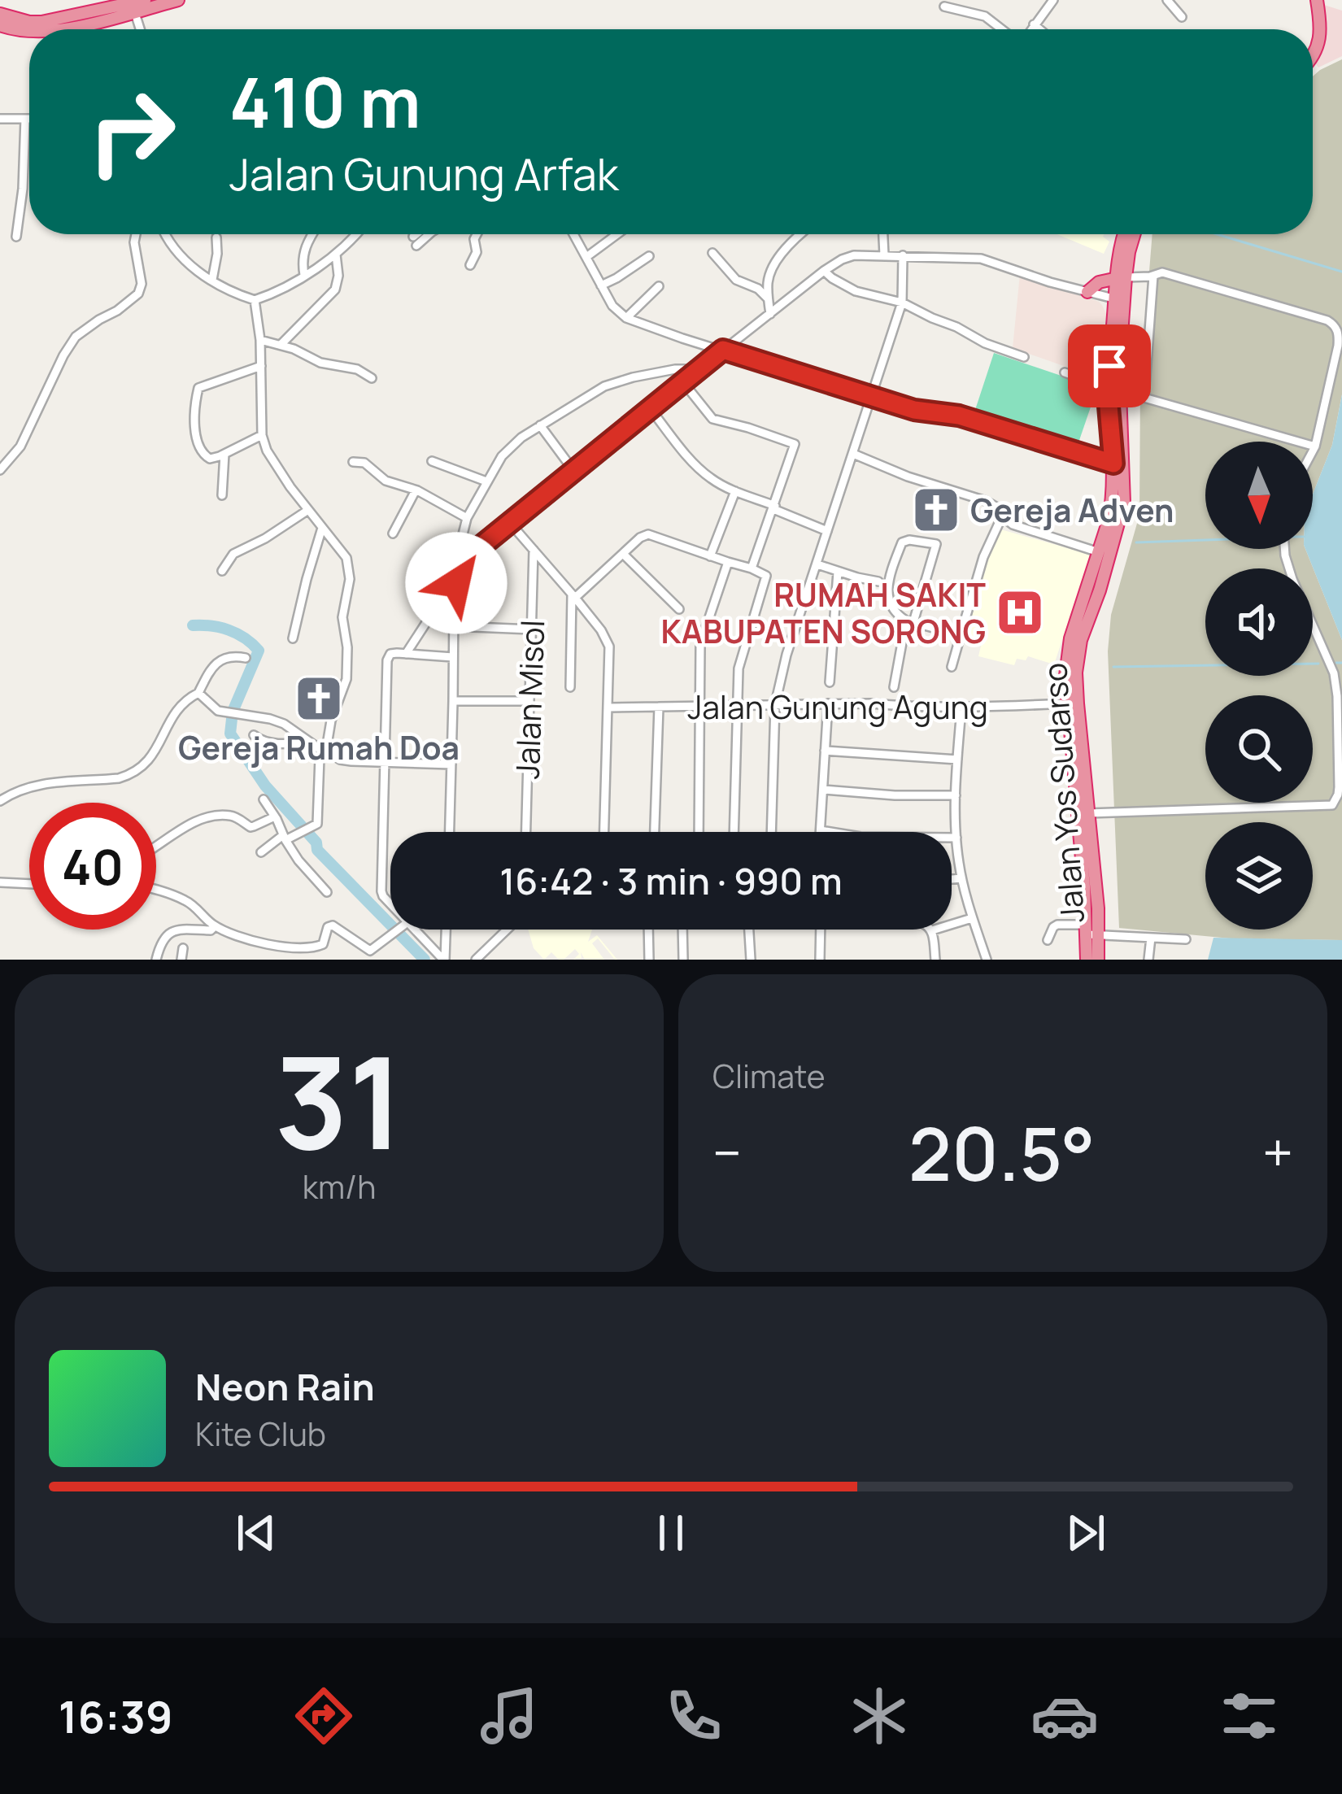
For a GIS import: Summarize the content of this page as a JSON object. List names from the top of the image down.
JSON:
{
  "streets": {
    "highway": ["Jalan Yos Sudarso"],
    "street": ["Jalan Misol", "Jalan Gunung Agung"]
  },
  "crossings": [
    ["Jalan Gunung Agung", "Jalan Yos Sudarso"]
  ],
  "places": {
    "church": ["Gereja Adven", "Gereja Rumah Doa"],
    "hospital": ["RUMAH SAKIT KABUPATEN SORONG"]
  },
  "north": "bottom",
  "page": {
    "turn": ["410 m", "Jalan Gunung Arfak"],
    "limit": "40",
    "trip": "16:42 · 3 min · 990 m",
    "tile": [
      ["31", "km/h"],
      "Climate"
    ],
    "heat": ["−", "20.5°", "+"],
    "song": ["Neon Rain", "Kite Club"],
    "tabs": "16:39"
  }
}
